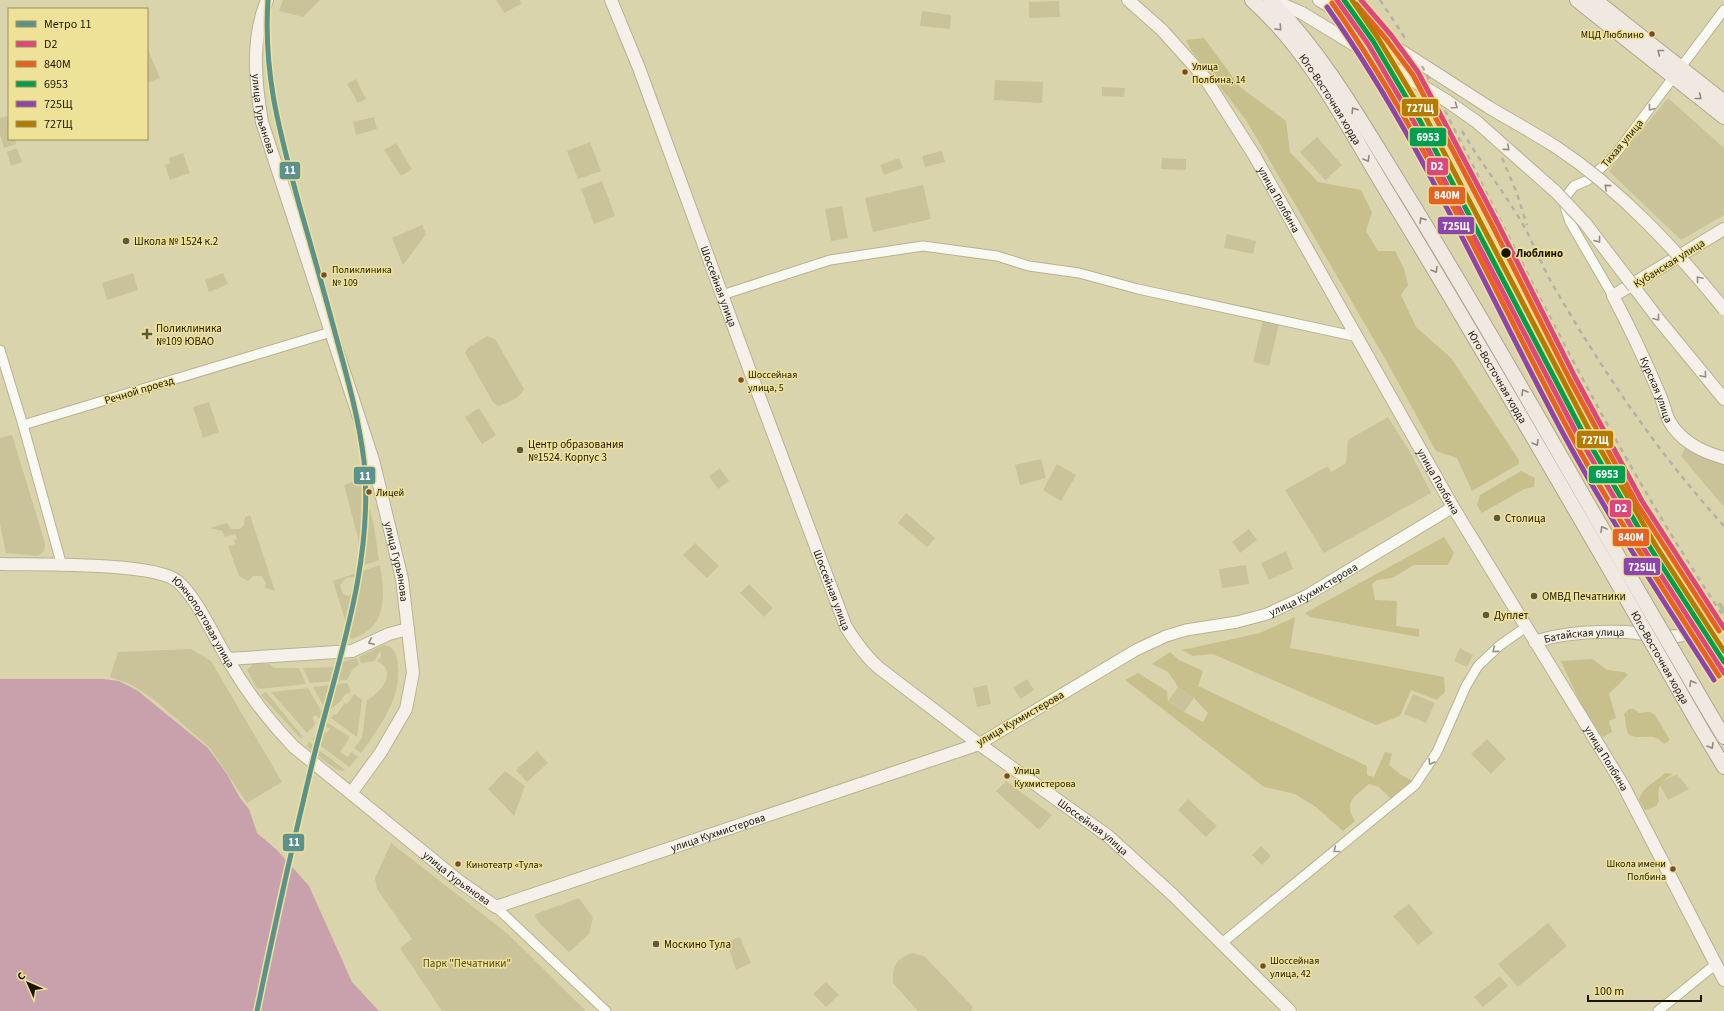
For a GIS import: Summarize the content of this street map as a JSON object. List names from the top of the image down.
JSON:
{
  "streets": {
    "main road": [
      "Юго-Восточная хорда",
      "улица Гурьянова",
      "улица Полбина",
      "Кубанская улица",
      "Шоссейная улица",
      "Курская улица",
      "улица Кухмистерова",
      "Южнопортовая улица",
      "Батайская улица"
    ],
    "street": ["Тихая улица", "Речной проезд"]
  },
  "crossings": [
    ["улица Гурьянова", "Речной проезд"],
    ["улица Гурьянова", "улица Кухмистерова"],
    ["улица Гурьянова", "Южнопортовая улица"],
    ["Тихая улица", "Кубанская улица"],
    ["Тихая улица", "Курская улица"],
    ["улица Полбина", "улица Кухмистерова"],
    ["улица Полбина", "Батайская улица"],
    ["Кубанская улица", "Курская улица"],
    ["Шоссейная улица", "улица Кухмистерова"]
  ],
  "one_way": ["Тихая улица"],
  "parks": ["Парк \"Печатники\""],
  "places": {
    "other": [
      "МЦД Люблино",
      "Улица Полбина, 14",
      "Школа № 1524 к.2",
      "Люблино",
      "Поликлиника № 109",
      "Шоссейная улица, 5",
      "Центр образования №1524. Корпус 3",
      "Лицей",
      "Столица",
      "ОМВД Печатники",
      "Дуплет",
      "Улица Кухмистерова",
      "Кинотеатр «Тула»",
      "Школа имени Полбина",
      "Москино Тула",
      "Шоссейная улица, 42"
    ],
    "health": ["Поликлиника №109 ЮВАО"]
  },
  "lines": [
    "metro line 11",
    "transit line D2",
    "transit line 6953",
    "transit line 727Щ",
    "transit line 840М",
    "transit line 725Щ"
  ],
  "legend": [
    "Метро 11",
    "D2",
    "840М",
    "6953",
    "725Щ",
    "727Щ"
  ],
  "scale_bar": "100 m",
  "north": "top left"
}
